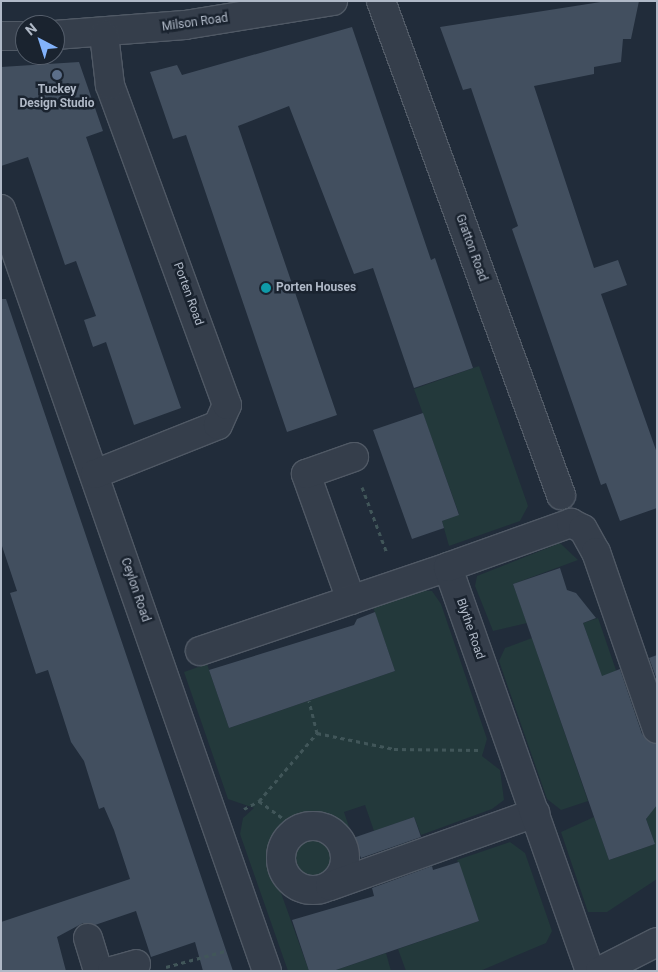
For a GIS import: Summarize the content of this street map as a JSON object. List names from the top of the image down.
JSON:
{
  "streets": {
    "street": [
      "Milson Road",
      "Gratton Road",
      "Porten Road",
      "Ceylon Road",
      "Blythe Road"
    ]
  },
  "crossings": [
    ["Milson Road", "Porten Road"],
    ["Porten Road", "Ceylon Road"]
  ],
  "places": ["Tuckey Design Studio", "Porten Houses"],
  "north": "top left"
}
